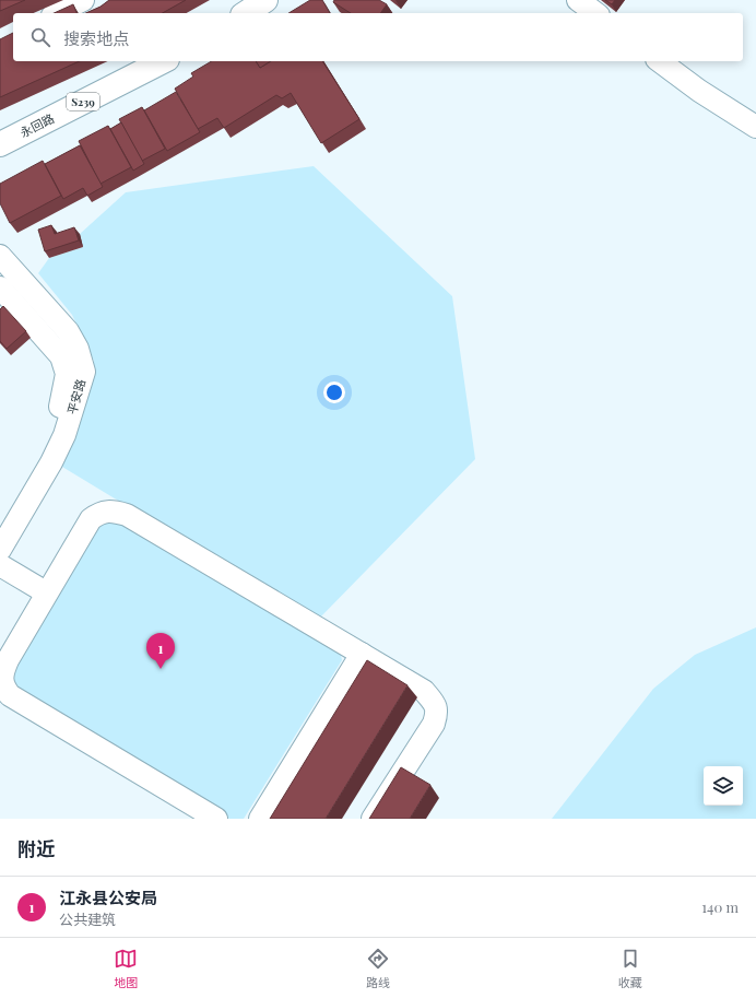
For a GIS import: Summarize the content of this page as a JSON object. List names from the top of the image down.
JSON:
{
  "streets": {
    "main road": ["S239", "永回路"],
    "street": ["平安路"]
  },
  "page": {
    "search": "搜索地点",
    "pins": "1",
    "heading": "附近",
    "list": [
      {
        "mark": "1",
        "name": "江永县公安局",
        "note": "公共建筑",
        "value": "140 m"
      }
    ],
    "nav": ["地图", "路线", "收藏"]
  }
}
